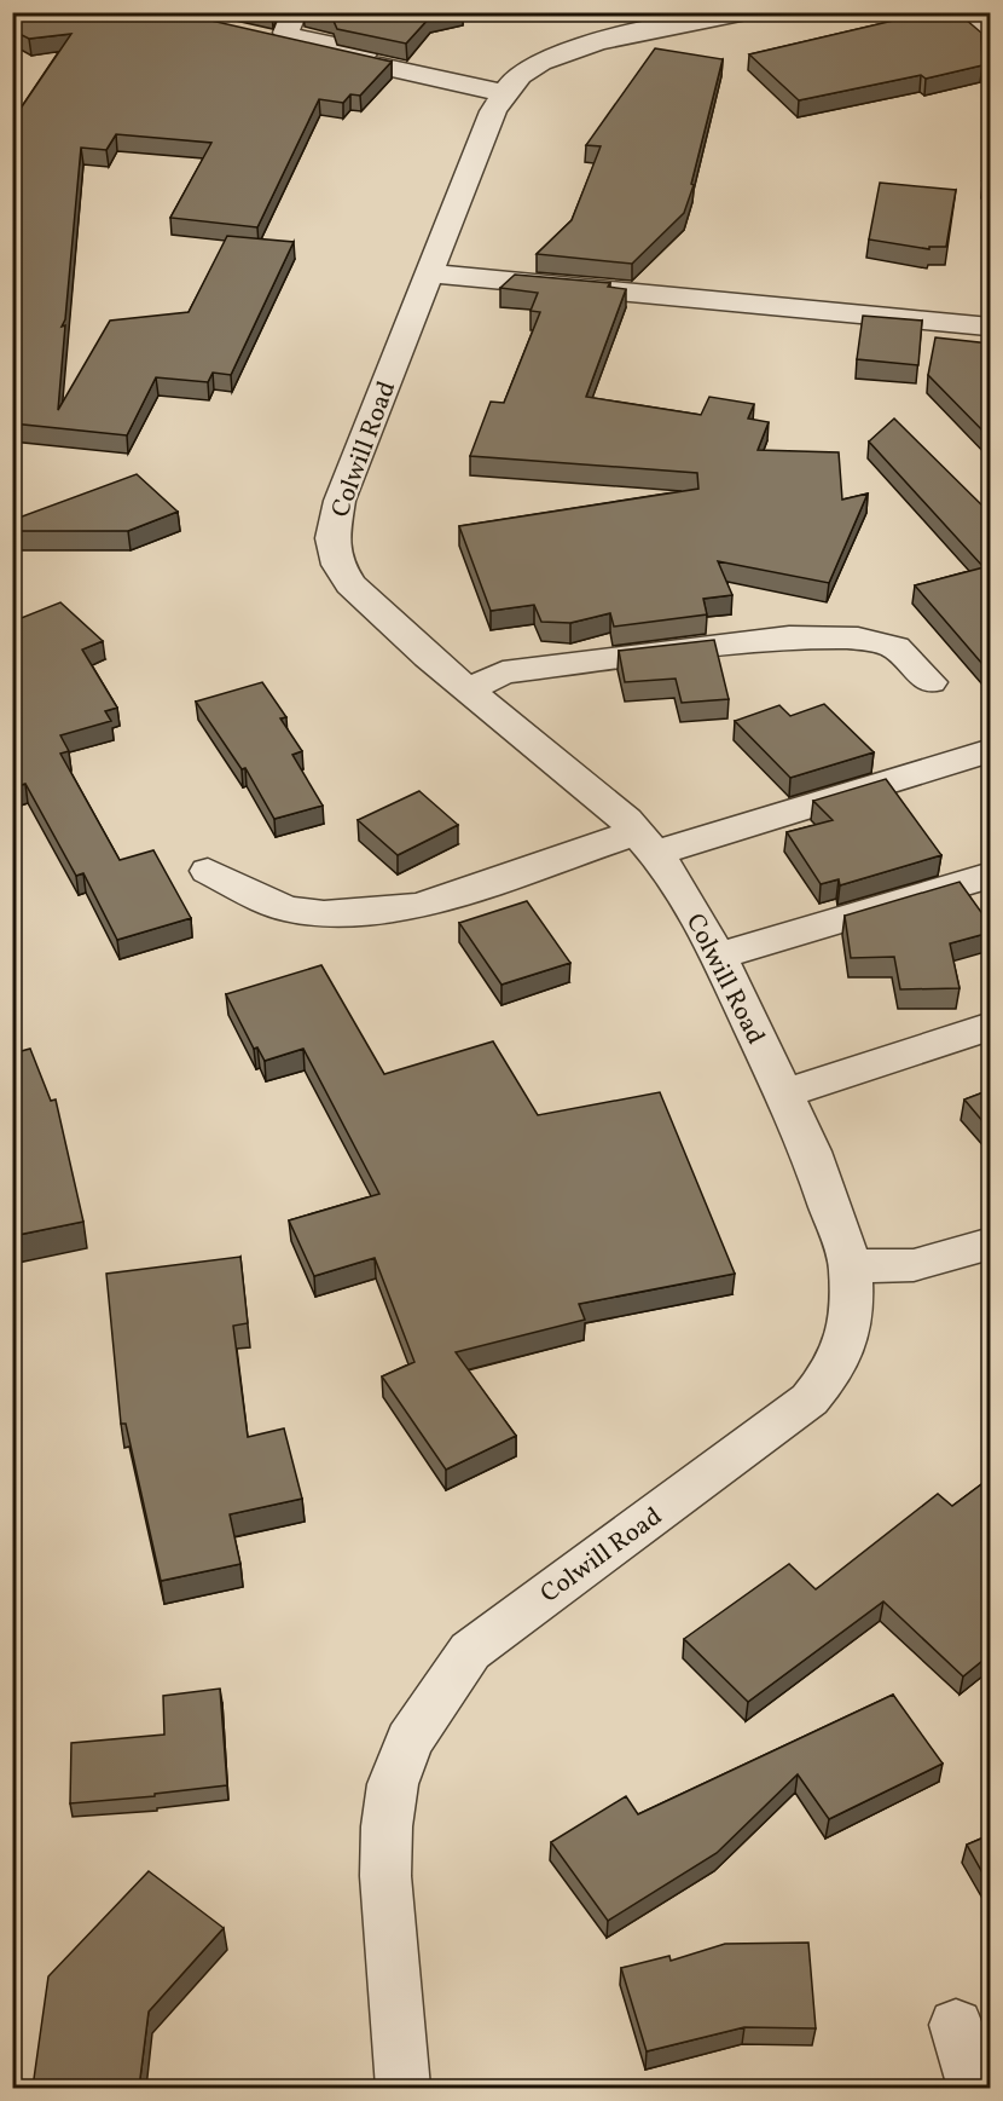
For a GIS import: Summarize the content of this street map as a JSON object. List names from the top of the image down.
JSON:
{
  "streets": {
    "street": ["Colwill Road"]
  }
}
